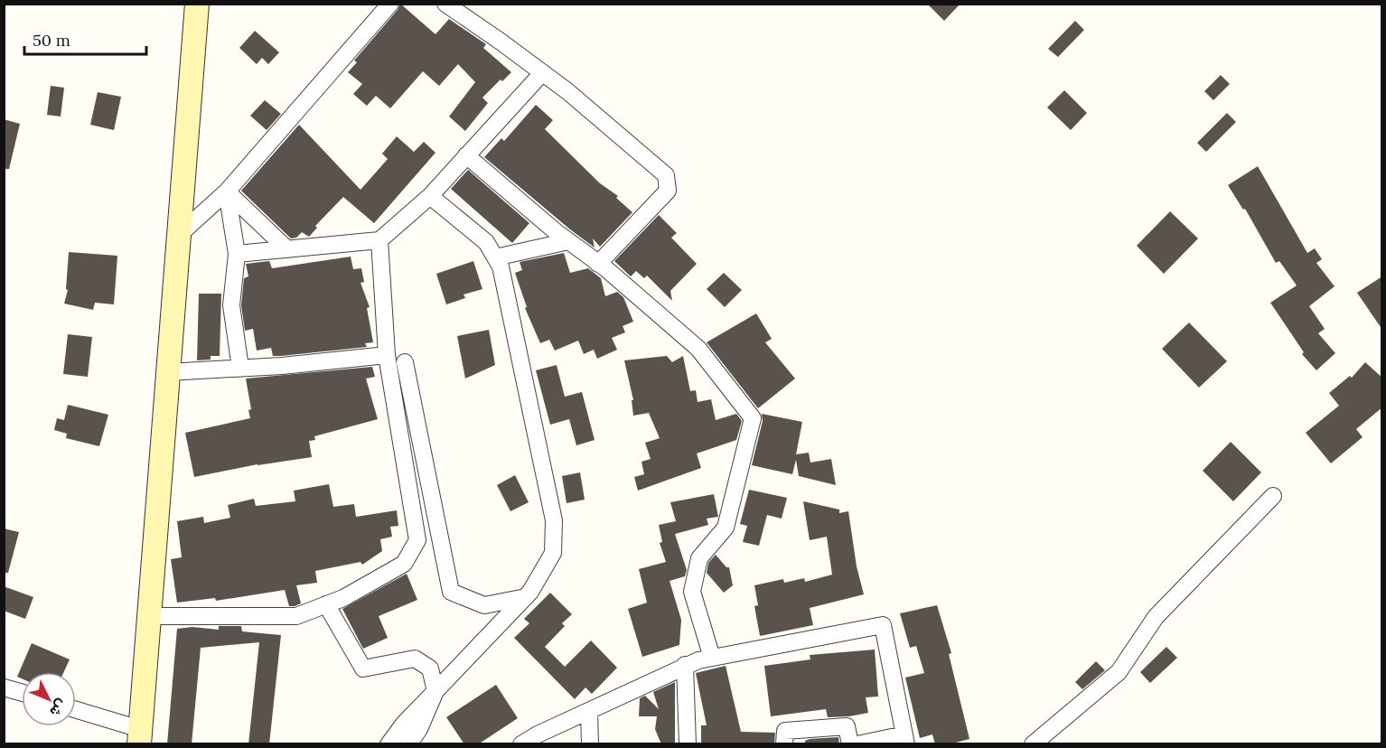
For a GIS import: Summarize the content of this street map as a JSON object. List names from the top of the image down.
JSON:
{
  "scale_bar": "50 m",
  "north": "bottom right"
}
